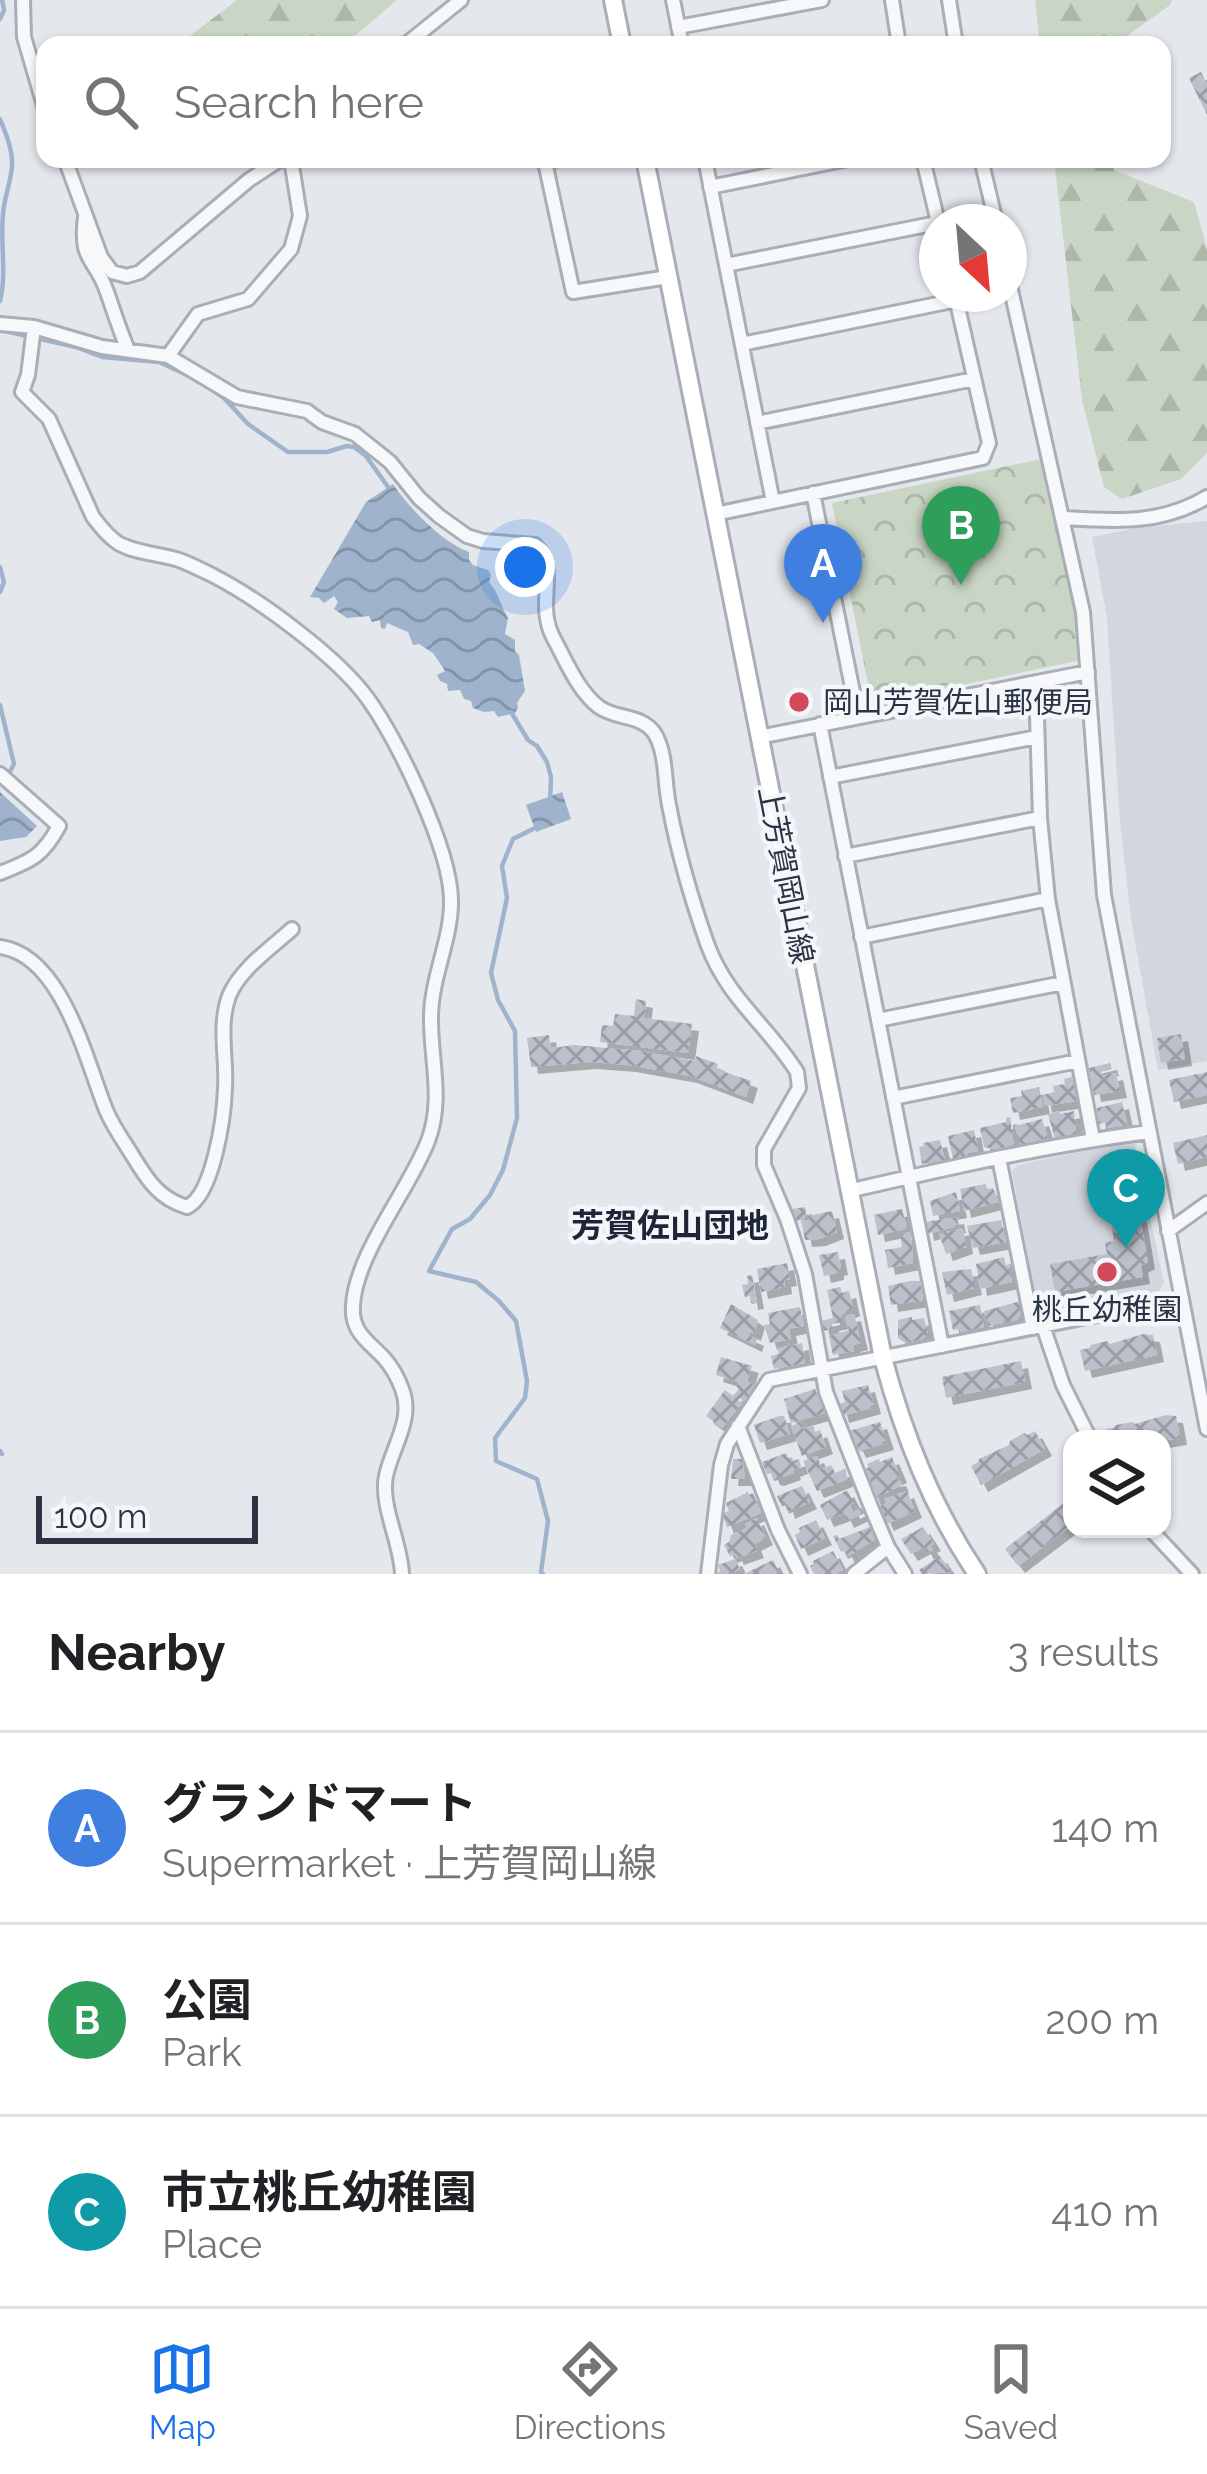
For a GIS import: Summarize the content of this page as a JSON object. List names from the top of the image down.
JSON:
{
  "streets": {
    "main road": ["上芳賀岡山線"]
  },
  "districts": ["芳賀佐山団地"],
  "places": ["岡山芳賀佐山郵便局", "桃丘幼稚園"],
  "scale_bar": "100 m",
  "north": "bottom right",
  "page": {
    "search": "Search here",
    "pins": ["B", "A", "C"],
    "scale": "100 m",
    "heading": ["Nearby", "3 results"],
    "list": [
      {
        "mark": "A",
        "name": "グランドマート",
        "note": "Supermarket · 上芳賀岡山線",
        "value": "140 m"
      },
      {
        "mark": "B",
        "name": "公園",
        "note": "Park",
        "value": "200 m"
      },
      {
        "mark": "C",
        "name": "市立桃丘幼稚園",
        "note": "Place",
        "value": "410 m"
      }
    ],
    "nav": ["Map", "Directions", "Saved"]
  }
}
